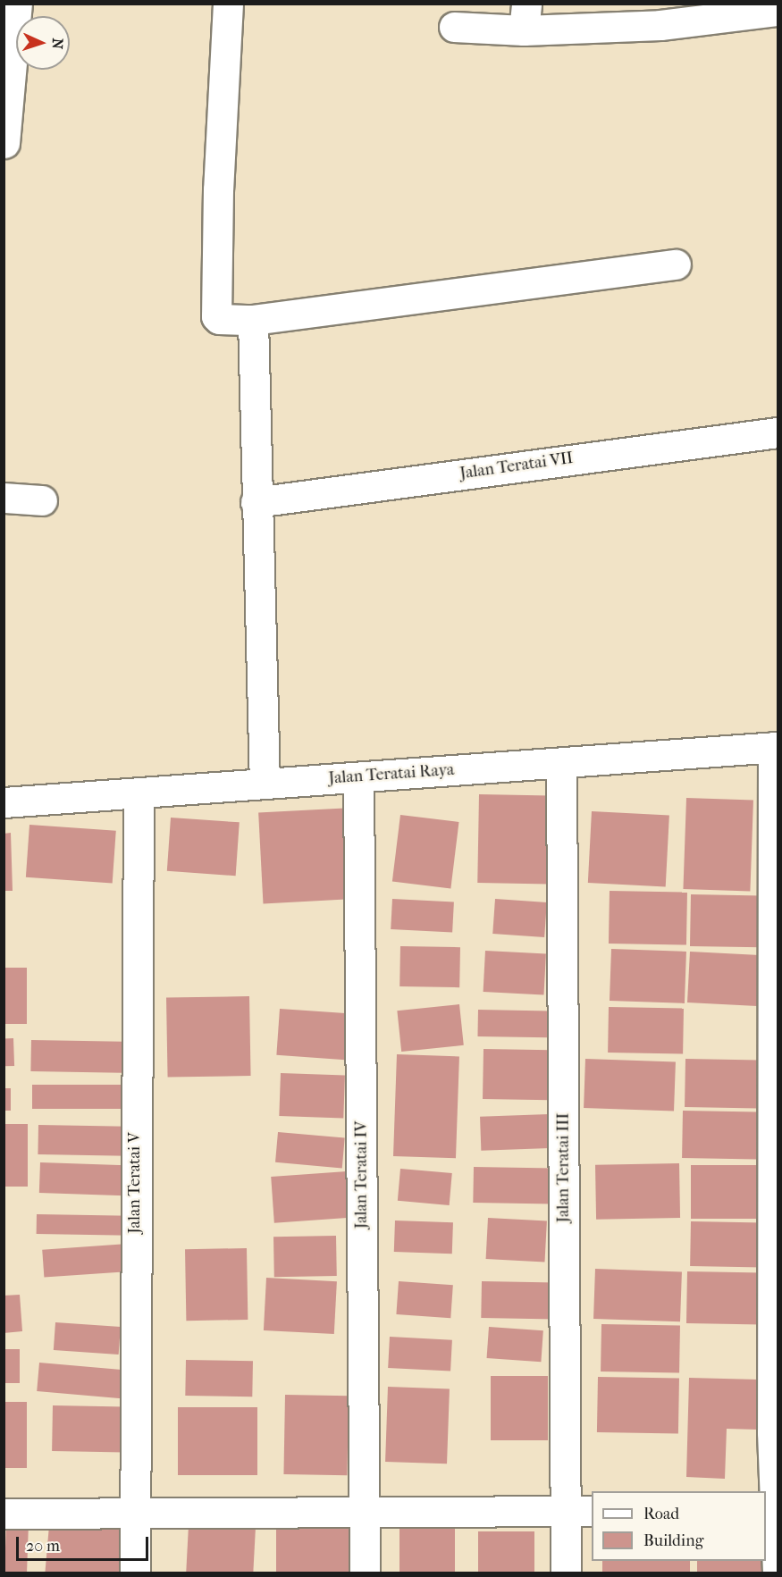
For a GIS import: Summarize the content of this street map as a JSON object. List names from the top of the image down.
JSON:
{
  "streets": {
    "street": [
      "Jalan Teratai VII",
      "Jalan Teratai Raya",
      "Jalan Teratai III",
      "Jalan Teratai IV",
      "Jalan Teratai V"
    ]
  },
  "crossings": [
    ["Jalan Teratai Raya", "Jalan Teratai III"],
    ["Jalan Teratai Raya", "Jalan Teratai IV"],
    ["Jalan Teratai Raya", "Jalan Teratai V"]
  ],
  "legend": ["Road", "Building"],
  "scale_bar": "20 m",
  "north": "right"
}
